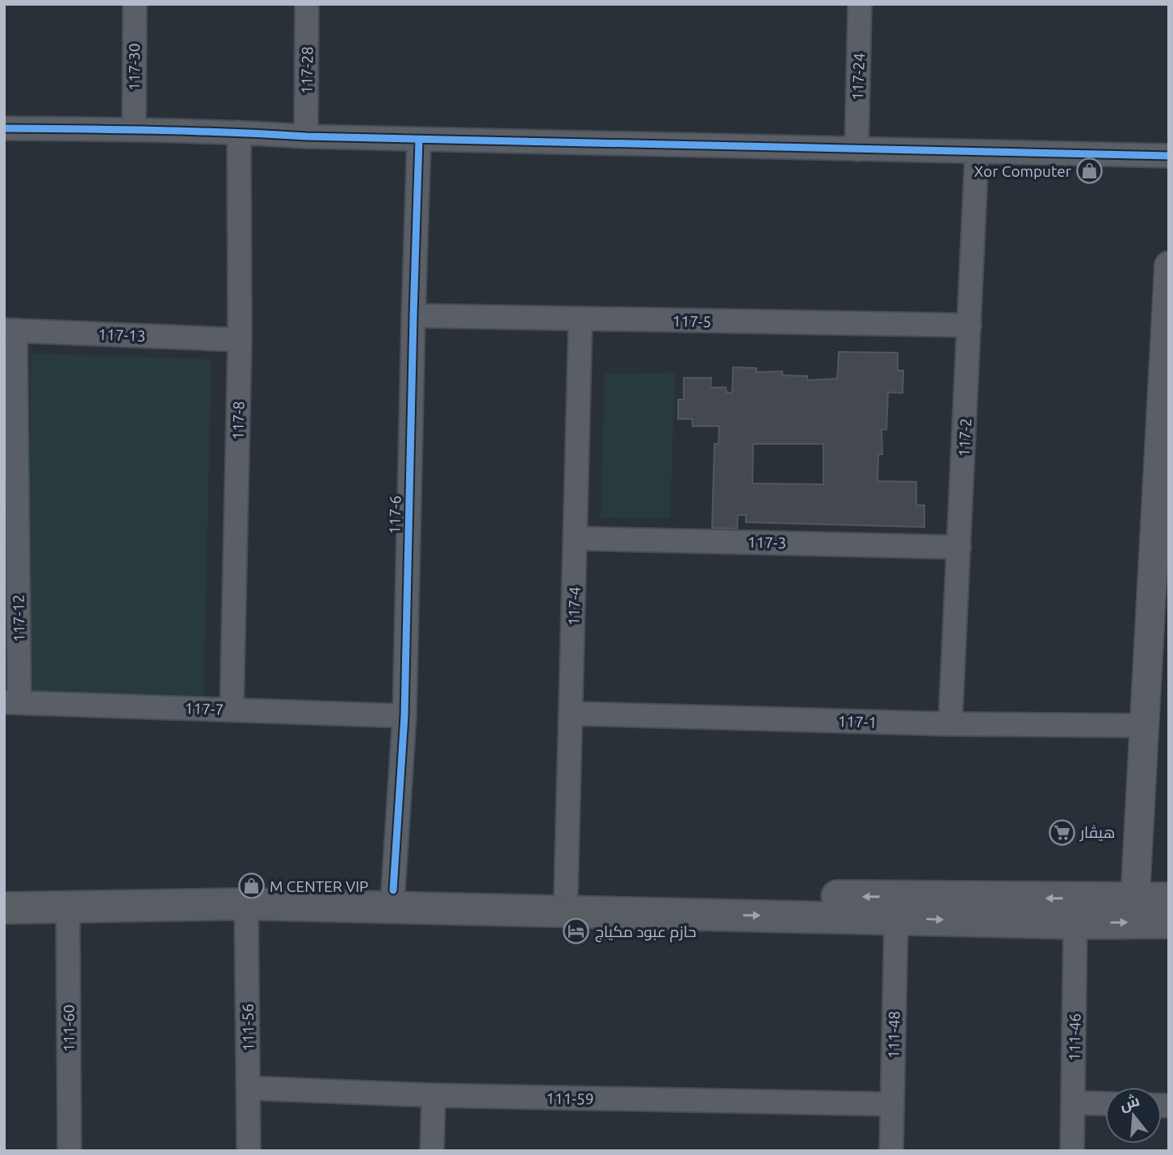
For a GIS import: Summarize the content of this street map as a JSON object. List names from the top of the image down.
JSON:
{
  "streets": {
    "street": [
      "117-30",
      "117-28",
      "117-24",
      "117-5",
      "117-13",
      "117-8",
      "117-2",
      "117-6",
      "117-3",
      "117-4",
      "117-12",
      "117-7",
      "117-1",
      "111-56",
      "111-60",
      "111-48",
      "111-46",
      "111-59"
    ]
  },
  "crossings": [
    ["117-5", "117-2"],
    ["117-5", "117-6"],
    ["117-5", "117-4"],
    ["117-13", "117-8"],
    ["117-13", "117-12"],
    ["117-8", "117-7"],
    ["117-2", "117-3"],
    ["117-2", "117-1"],
    ["117-6", "117-7"],
    ["117-3", "117-4"],
    ["117-4", "117-1"],
    ["117-12", "117-7"],
    ["111-56", "111-59"],
    ["111-48", "111-59"]
  ],
  "places": {
    "shop": ["Xor Computer", "M CENTER VIP"],
    "supermarket": ["هيڤار"],
    "hotel": ["حازم عبود مكياج"]
  },
  "north": "top"
}
